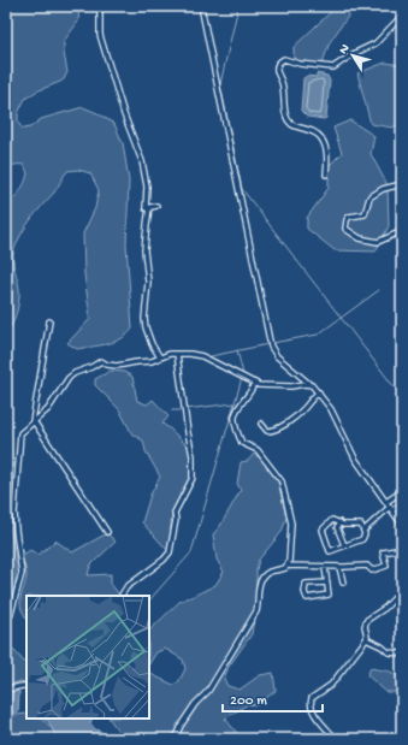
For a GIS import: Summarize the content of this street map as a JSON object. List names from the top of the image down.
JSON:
{
  "scale_bar": "200 m",
  "north": "top left"
}
